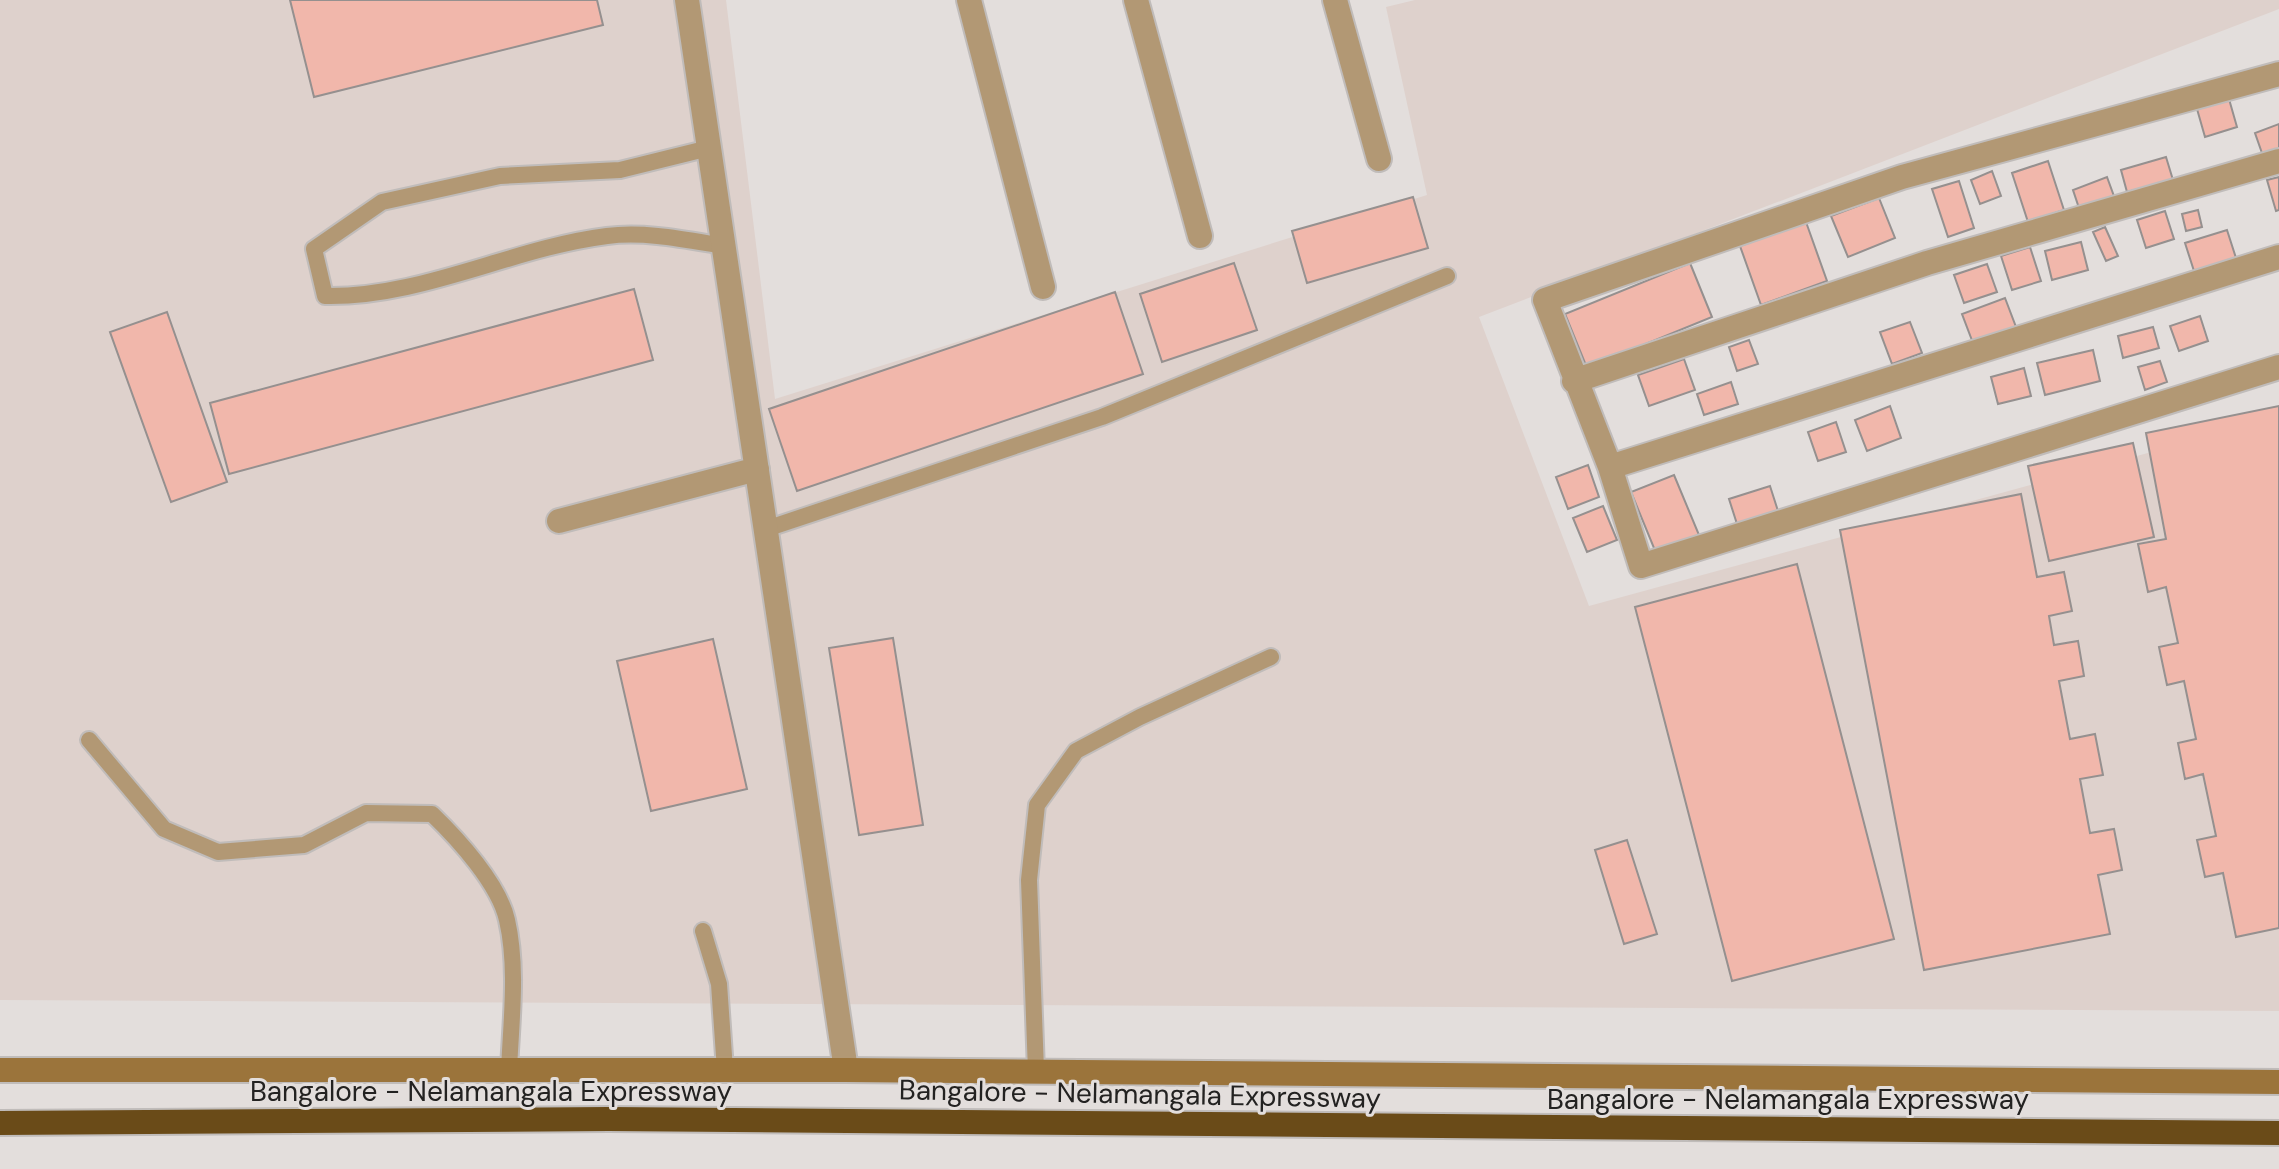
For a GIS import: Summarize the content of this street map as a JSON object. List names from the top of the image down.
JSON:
{
  "streets": {
    "highway": ["Bangalore - Nelamangala Expressway"]
  }
}
